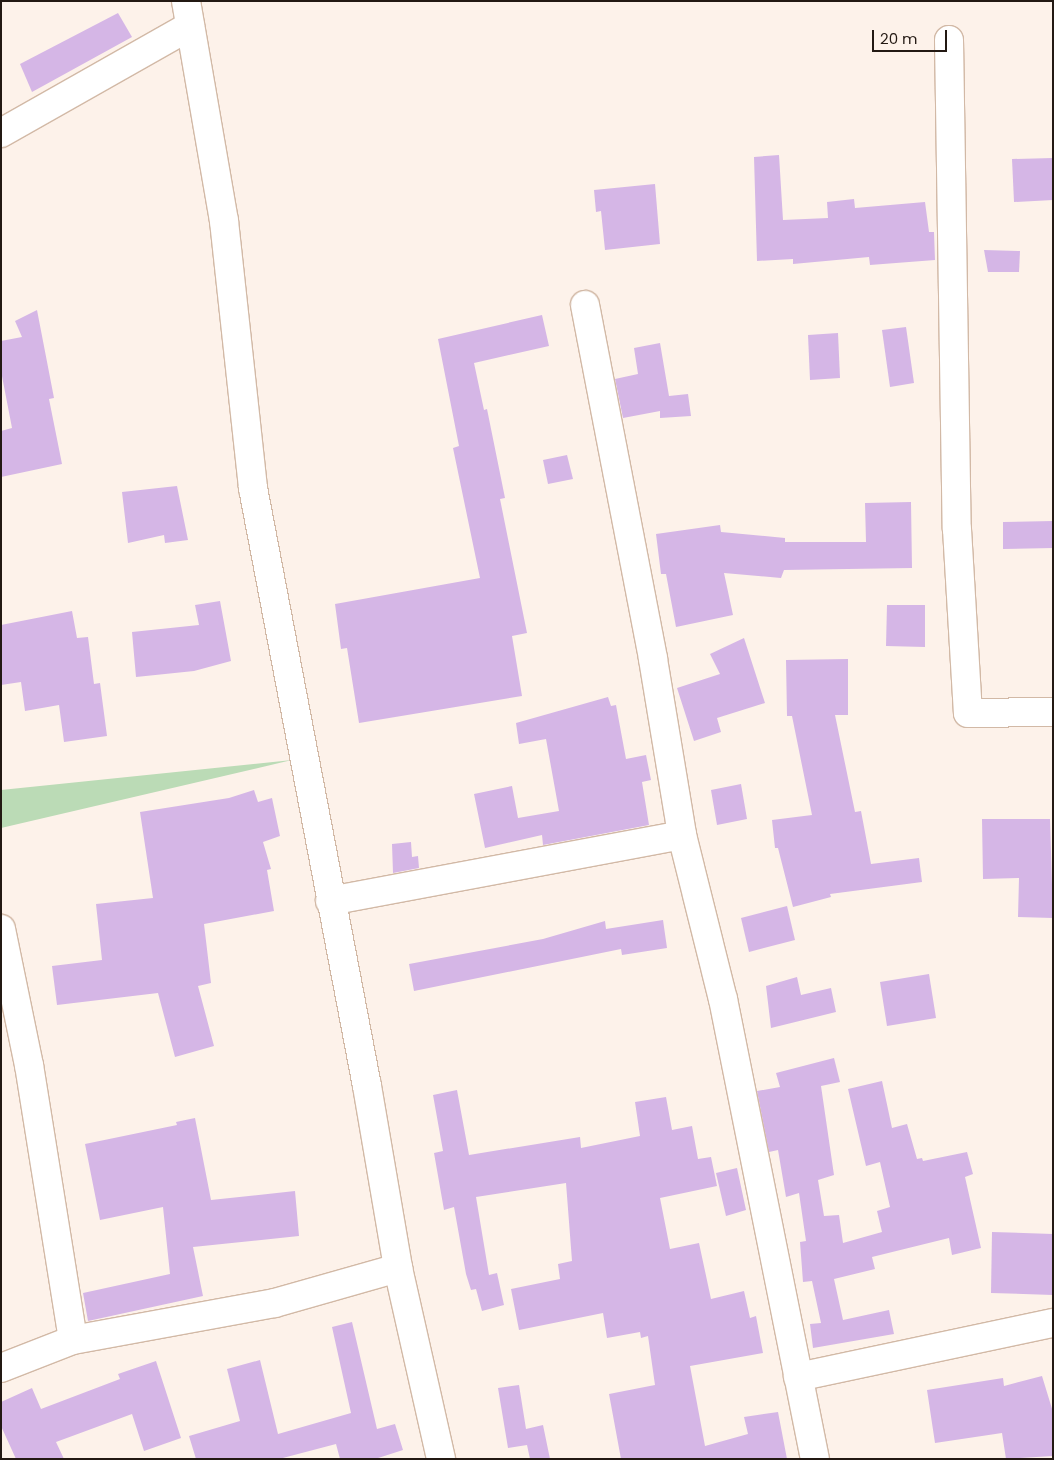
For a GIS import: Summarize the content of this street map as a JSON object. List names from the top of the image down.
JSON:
{
  "scale_bar": "20 m"
}
